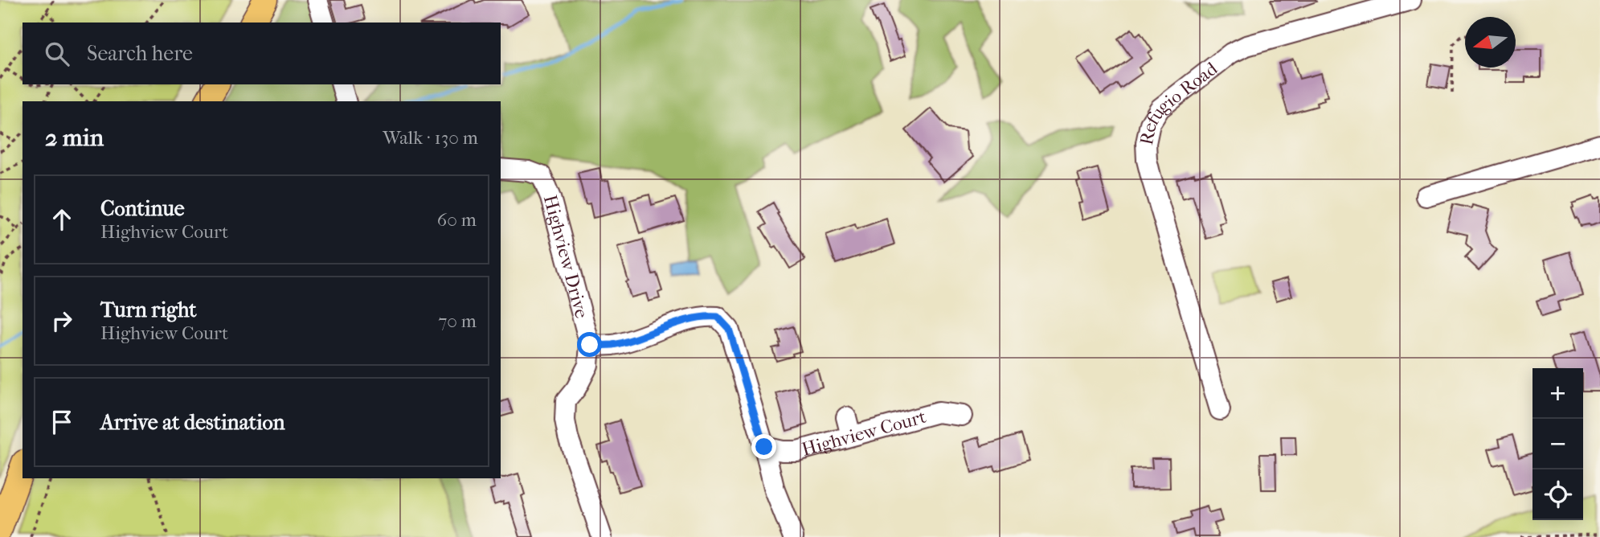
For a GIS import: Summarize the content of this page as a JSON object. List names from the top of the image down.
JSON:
{
  "streets": {
    "street": ["Refugio Road", "Highview Drive", "Highview Court"]
  },
  "north": "left",
  "page": {
    "search": "Search here",
    "heading": ["2 min", "Walk · 130 m"],
    "list": [
      ["Continue", "Highview Court", "60 m"],
      ["Turn right", "Highview Court", "70 m"],
      "Arrive at destination"
    ],
    "map_buttons": ["+", "−"]
  }
}
